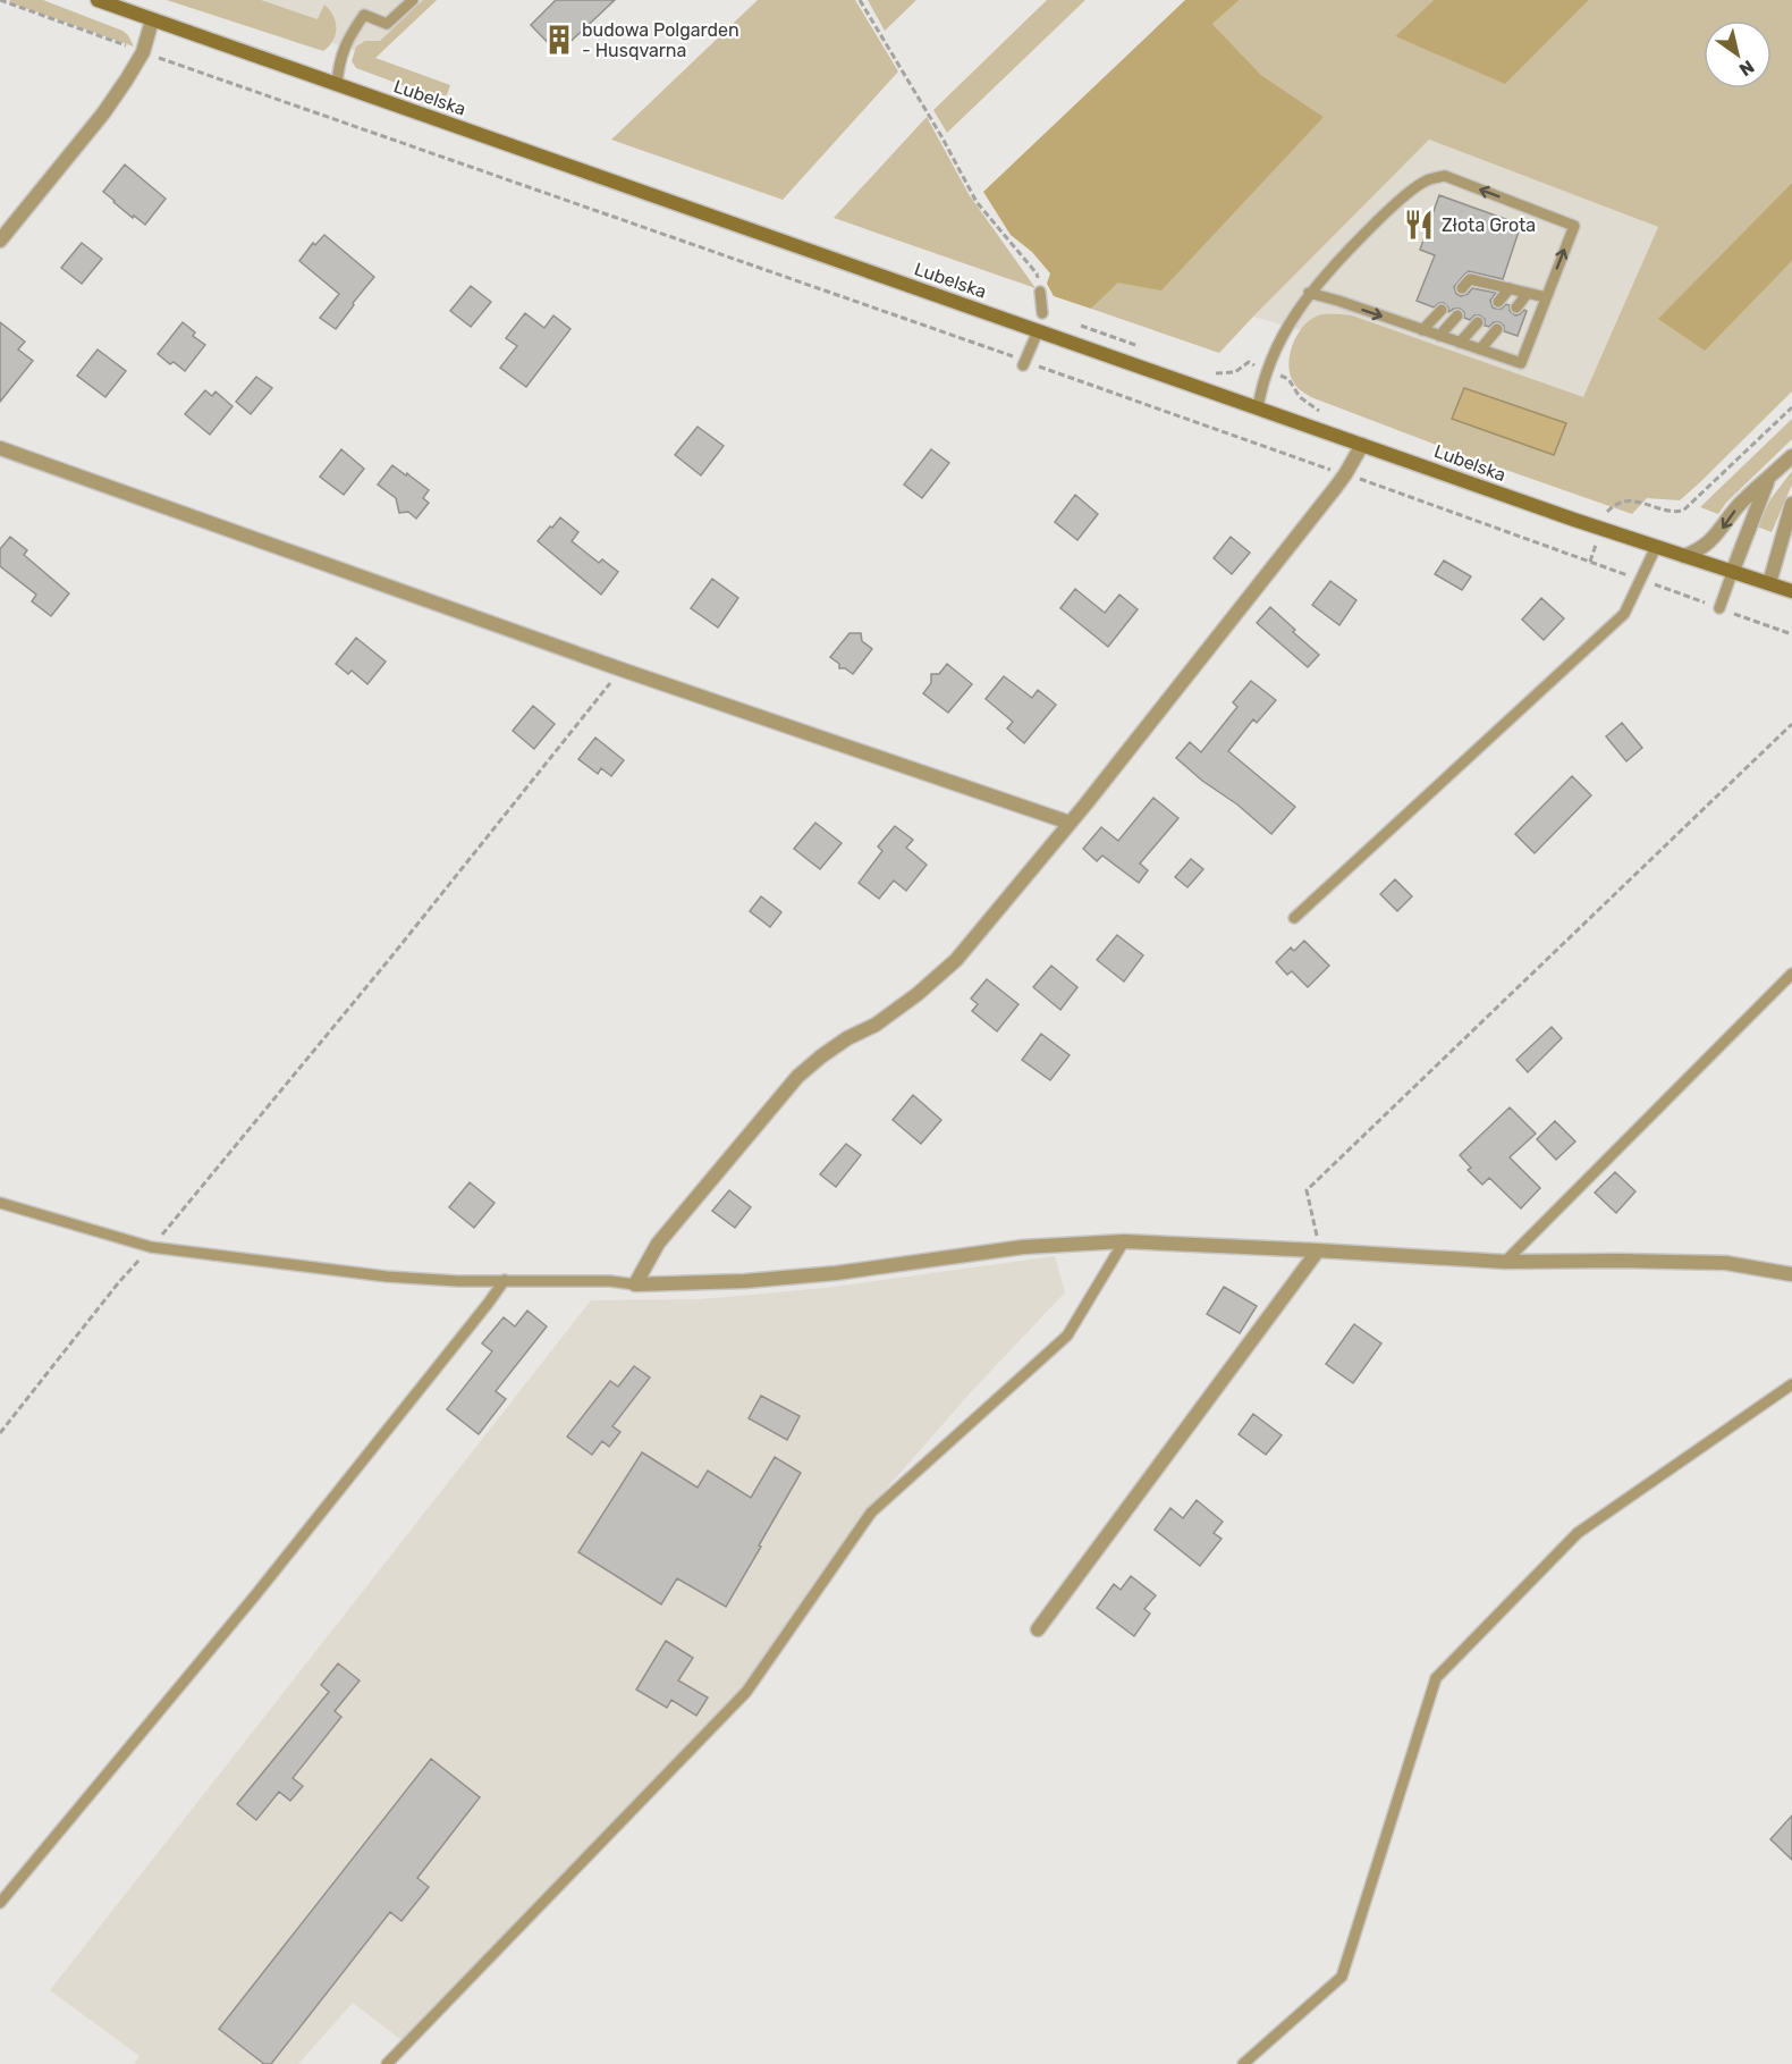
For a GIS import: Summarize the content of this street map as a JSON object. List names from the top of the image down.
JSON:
{
  "streets": {
    "main road": ["Lubelska"]
  },
  "places": {
    "building": ["budowa Polgarden - Husqvarna"],
    "restaurant": ["Złota Grota"]
  },
  "north": "bottom right"
}
